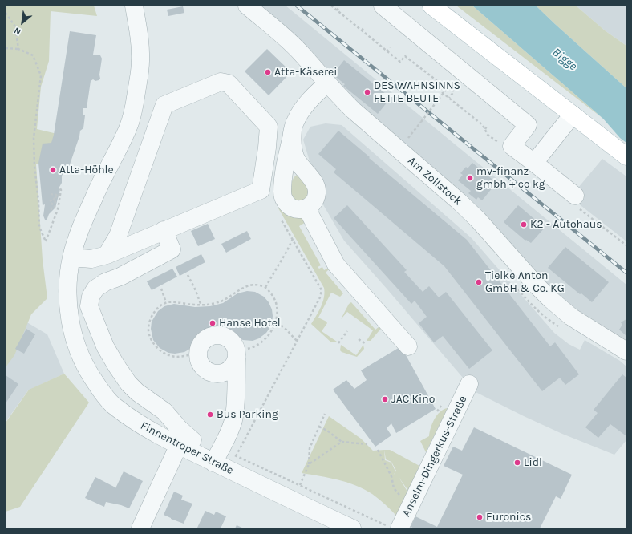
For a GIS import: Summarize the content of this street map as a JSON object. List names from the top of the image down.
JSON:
{
  "streets": {
    "street": ["Am Zollstock", "Finnentroper Straße", "Anselm-Dingerkus-Straße"]
  },
  "water": ["Bigge"],
  "places": [
    "Atta-Käserei",
    "DES WAHNSINNS FETTE BEUTE",
    "Atta-Höhle",
    "mv-finanz gmbh + co kg",
    "K2 - Autohaus",
    "Tielke Anton GmbH & Co. KG",
    "Hanse Hotel",
    "JAC Kino",
    "Bus Parking",
    "Lidl",
    "Euronics"
  ],
  "north": "bottom left"
}
